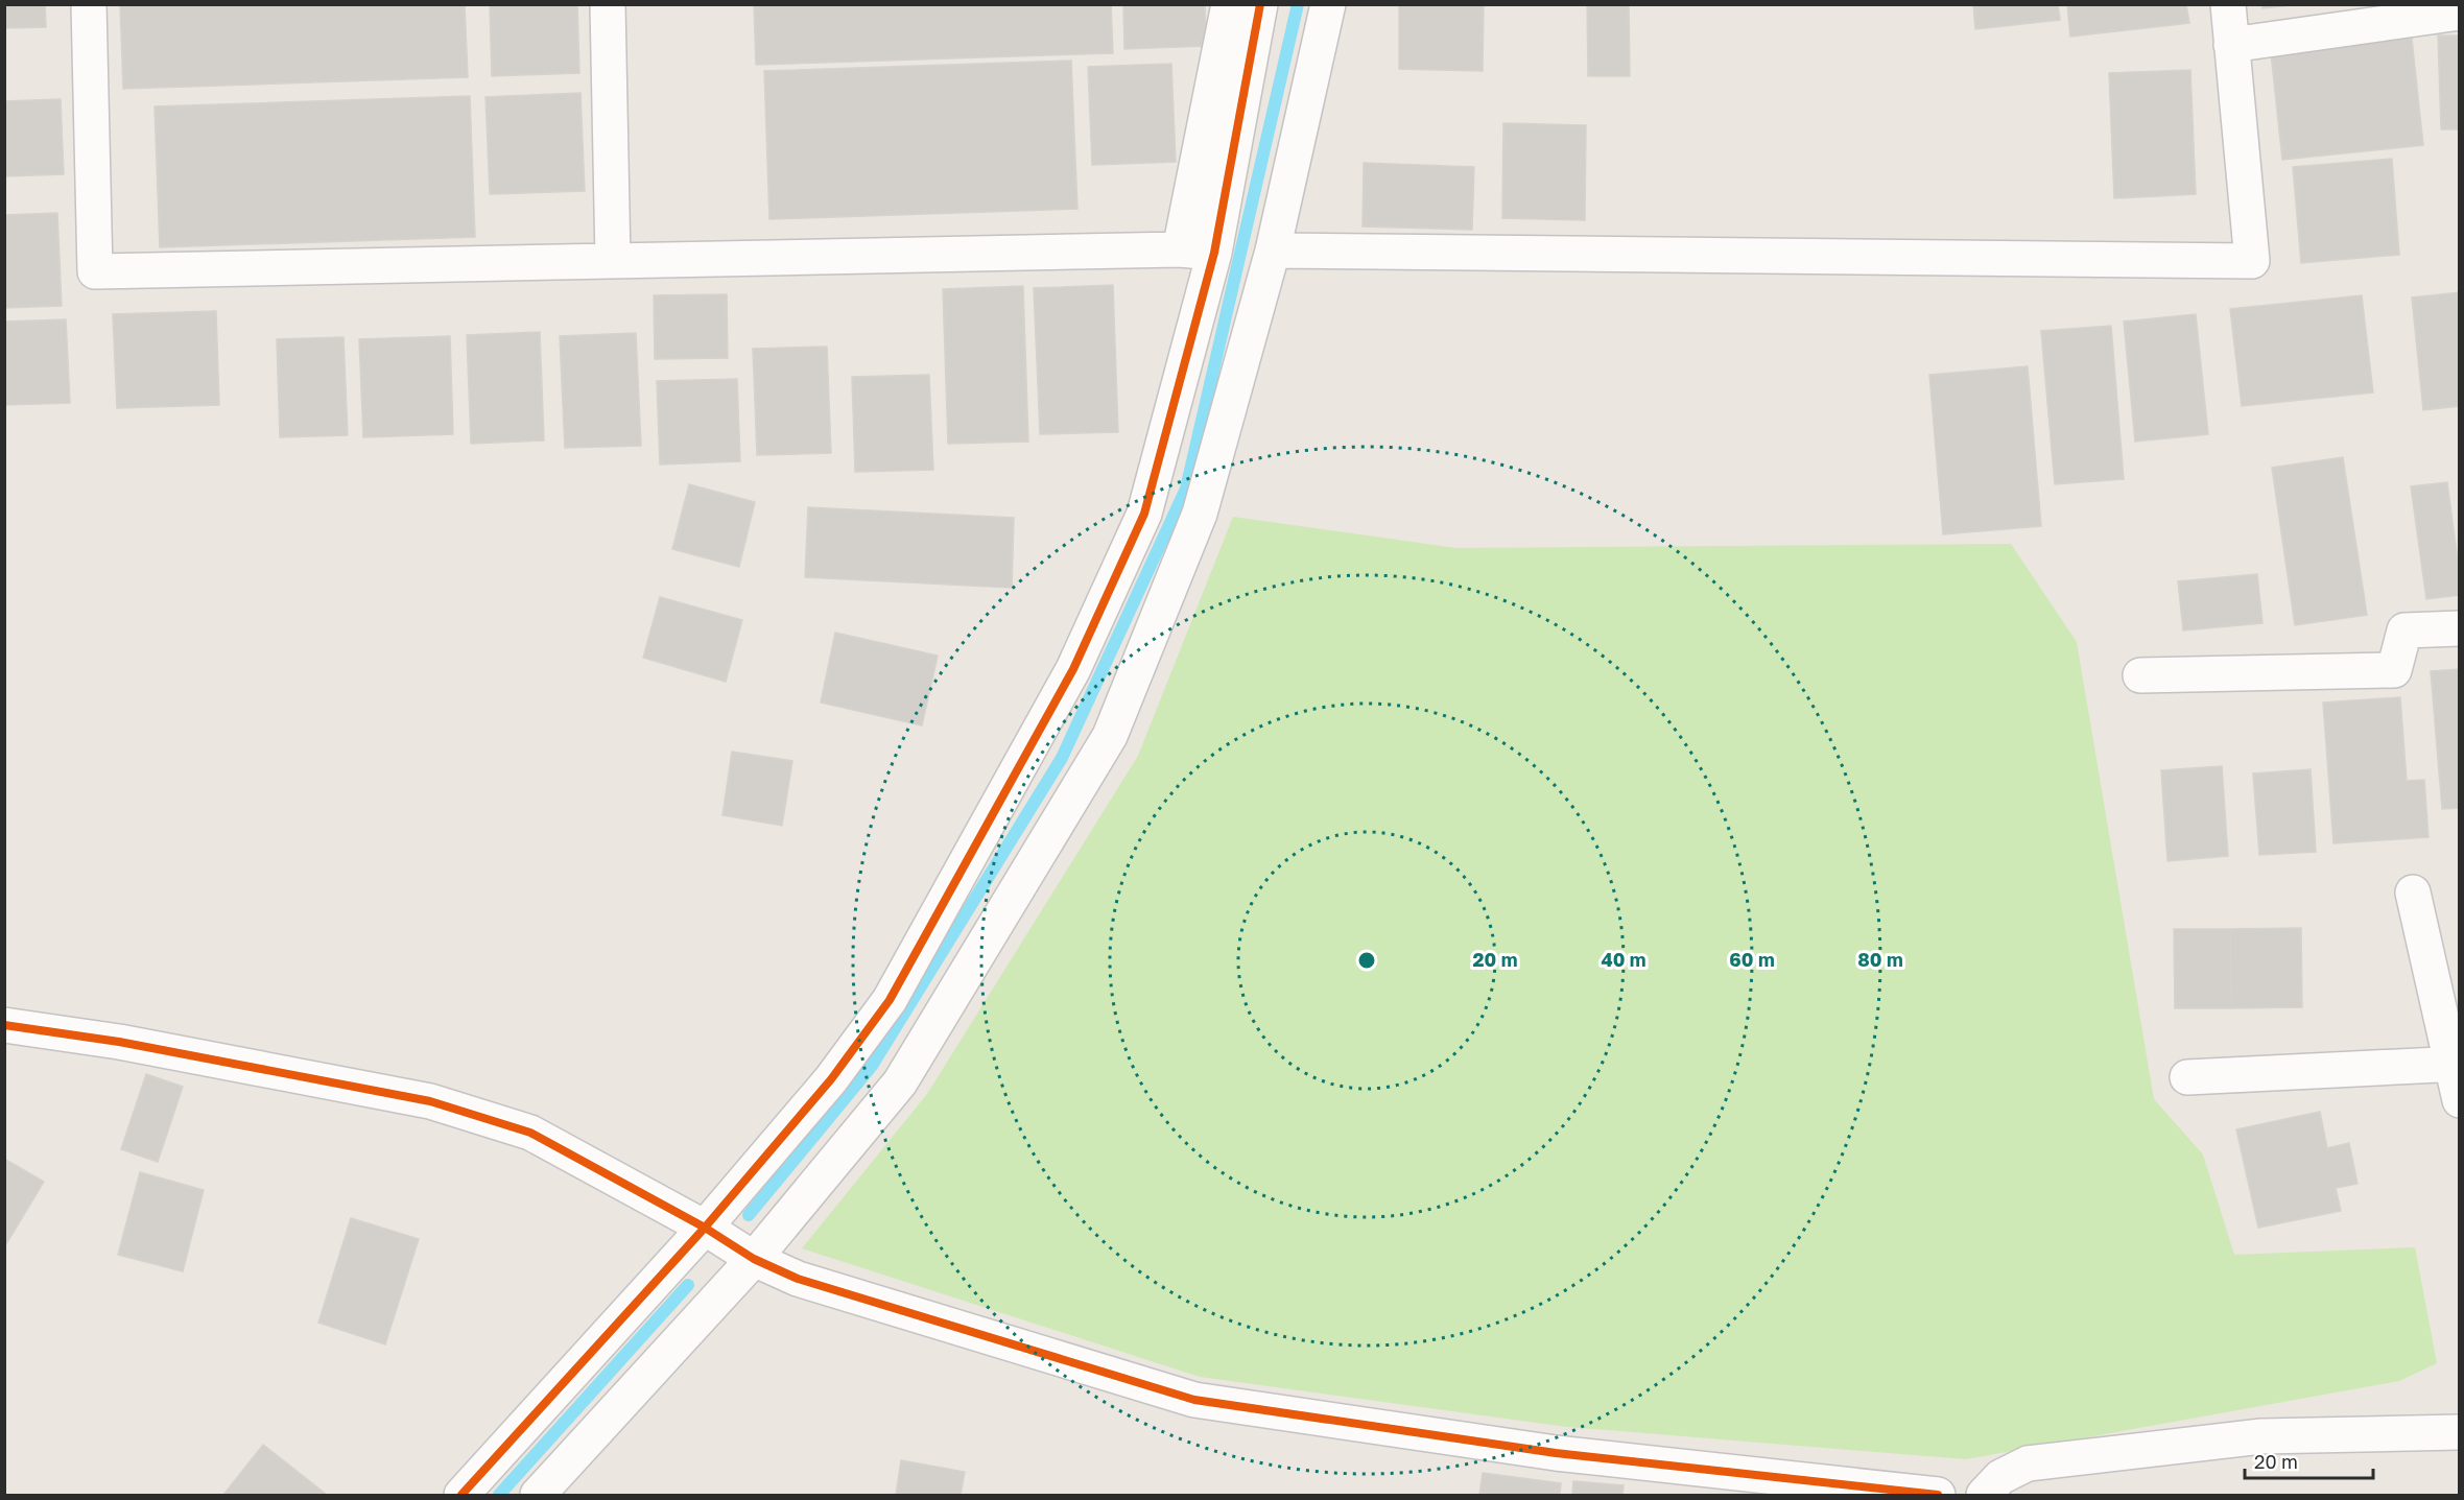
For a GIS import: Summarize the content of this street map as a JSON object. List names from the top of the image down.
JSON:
{
  "scale_bar": "20 m",
  "rings": [
    "20 m",
    "40 m",
    "60 m",
    "80 m"
  ]
}
